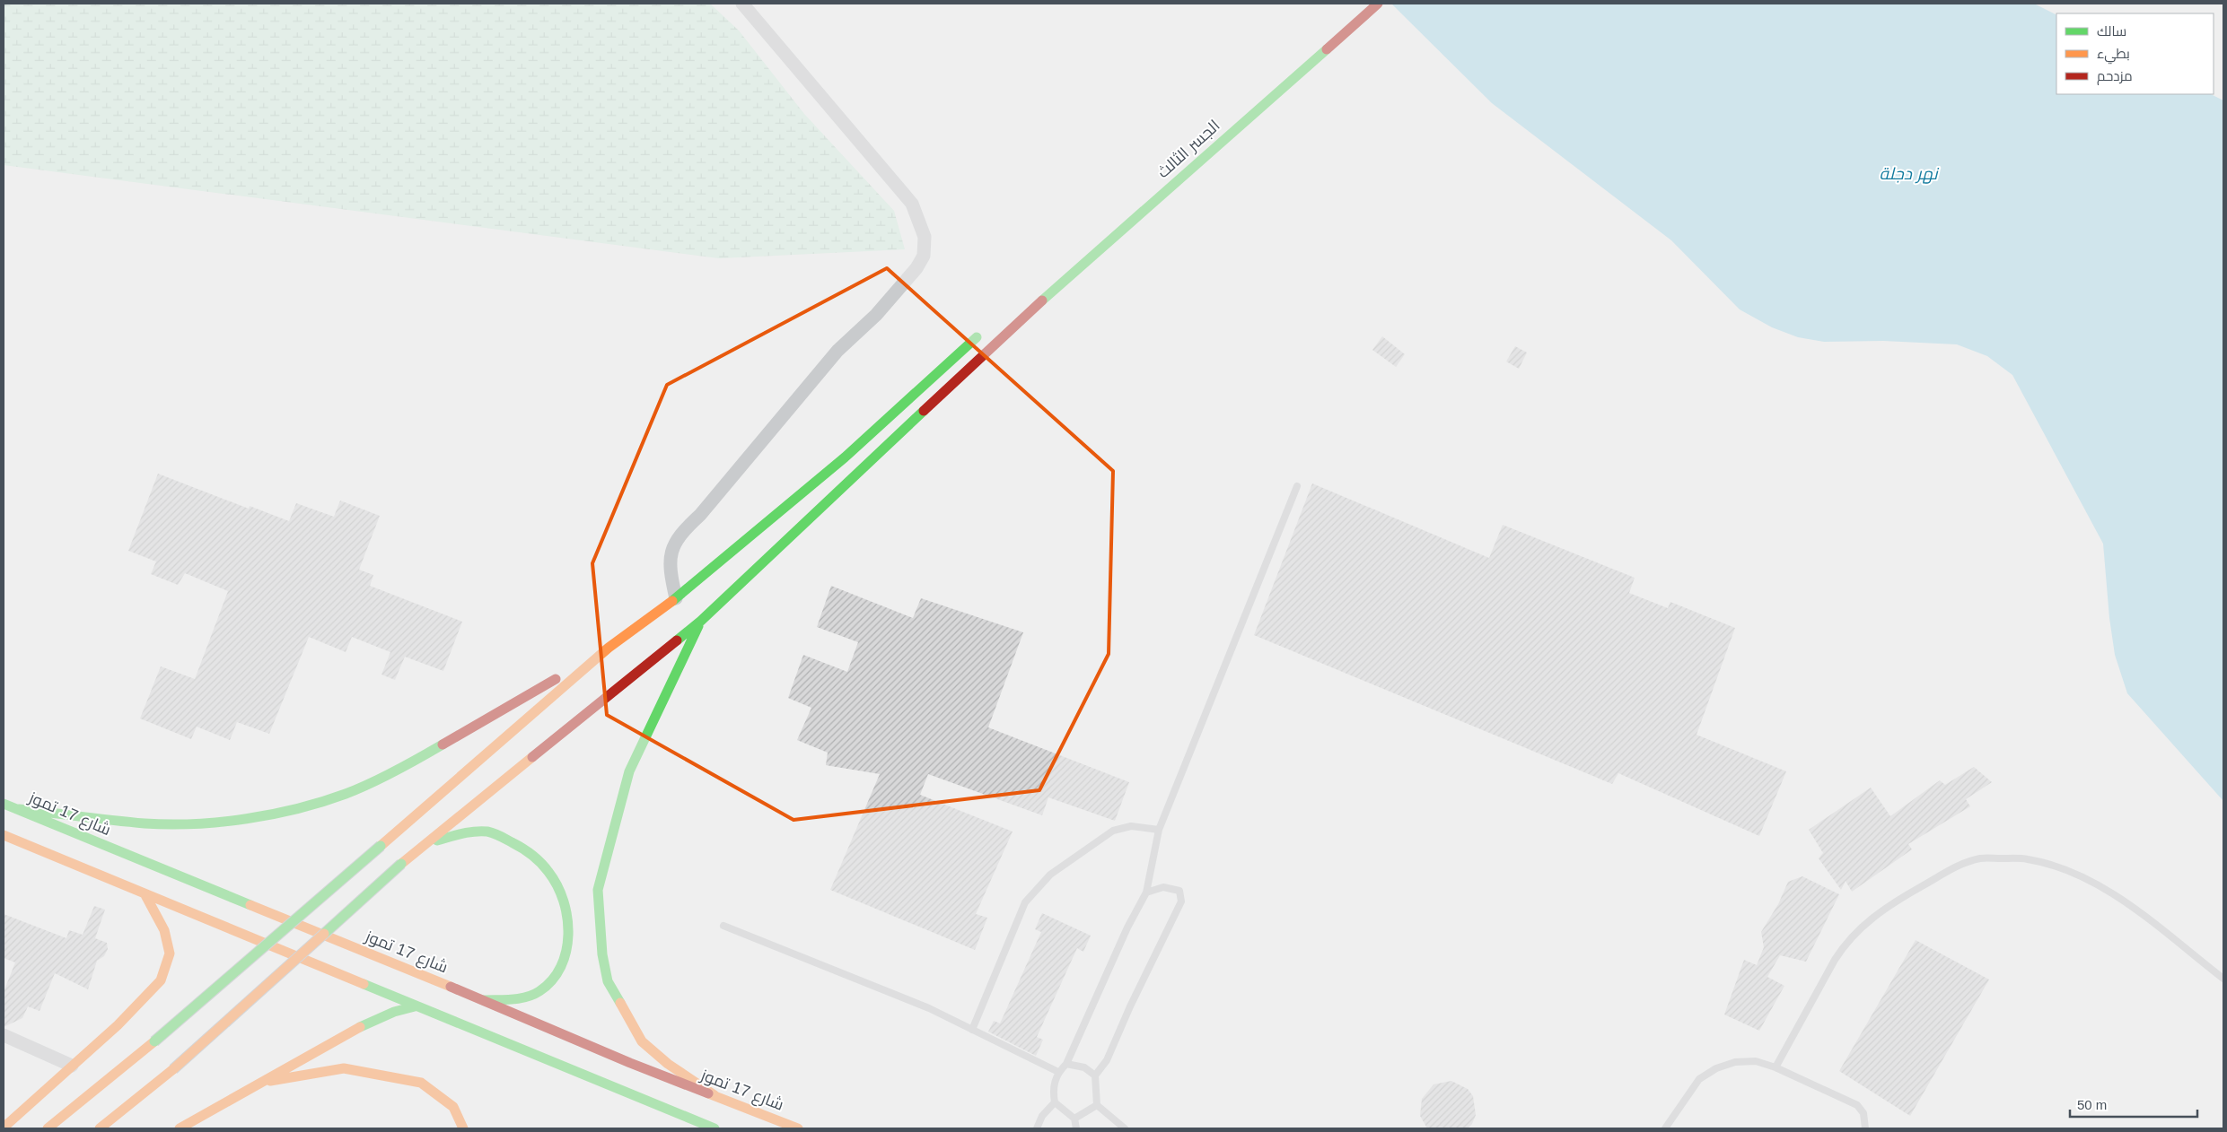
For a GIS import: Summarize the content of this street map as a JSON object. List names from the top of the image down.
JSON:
{
  "streets": {
    "main road": ["الجسر الثالث", "شارع 17 تموز"]
  },
  "water": ["نهر دجلة"],
  "legend": ["سالك", "بطيء", "مزدحم"],
  "scale_bar": "50 m"
}
